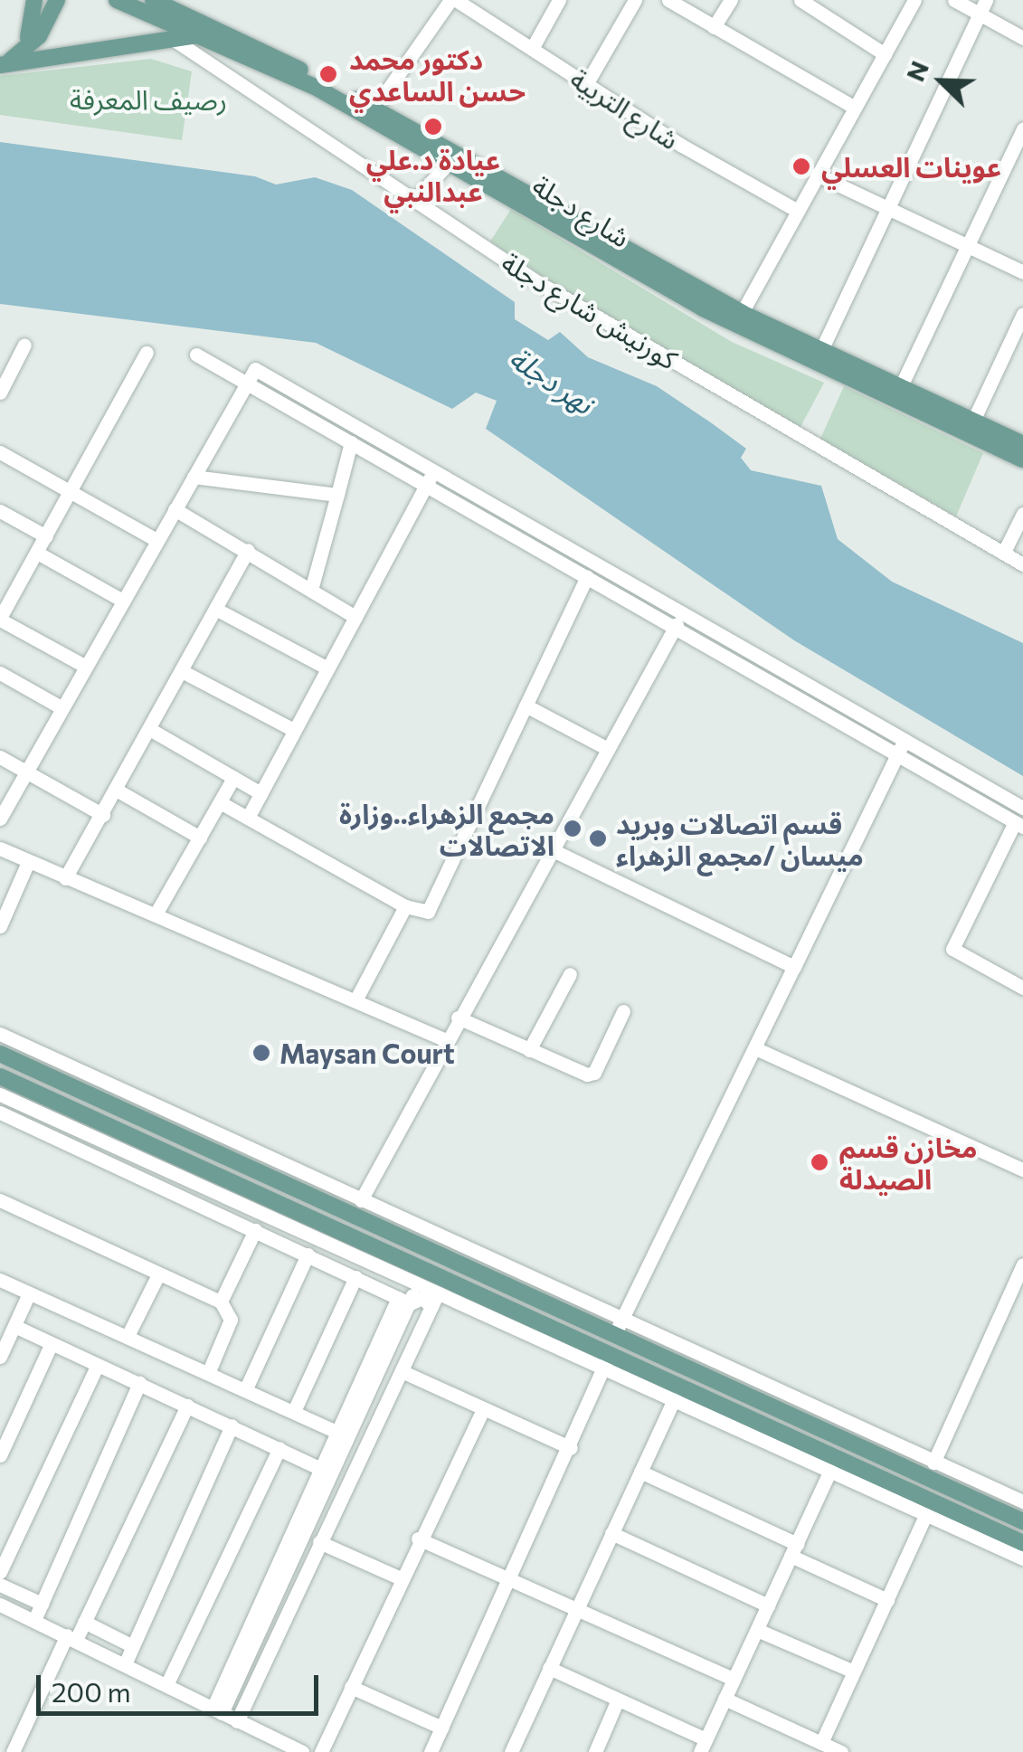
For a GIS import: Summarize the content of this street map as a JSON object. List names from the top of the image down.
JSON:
{
  "streets": {
    "main road": ["شارع دجلة"],
    "street": ["شارع التربية", "كورنيش شارع دجلة"]
  },
  "water": ["نهر دجلة"],
  "parks": ["رصيف المعرفة"],
  "places": [
    "دكتور محمد حسن الساعدي",
    "عيادة د.علي عبدالنبي",
    "عوينات العسلي",
    "مجمع الزهراء..وزارة الاتصالات",
    "قسم اتصالات وبريد ميسان /مجمع الزهراء",
    "Maysan Court",
    "مخازن قسم الصيدلة"
  ],
  "scale_bar": "200 m",
  "north": "top left"
}
